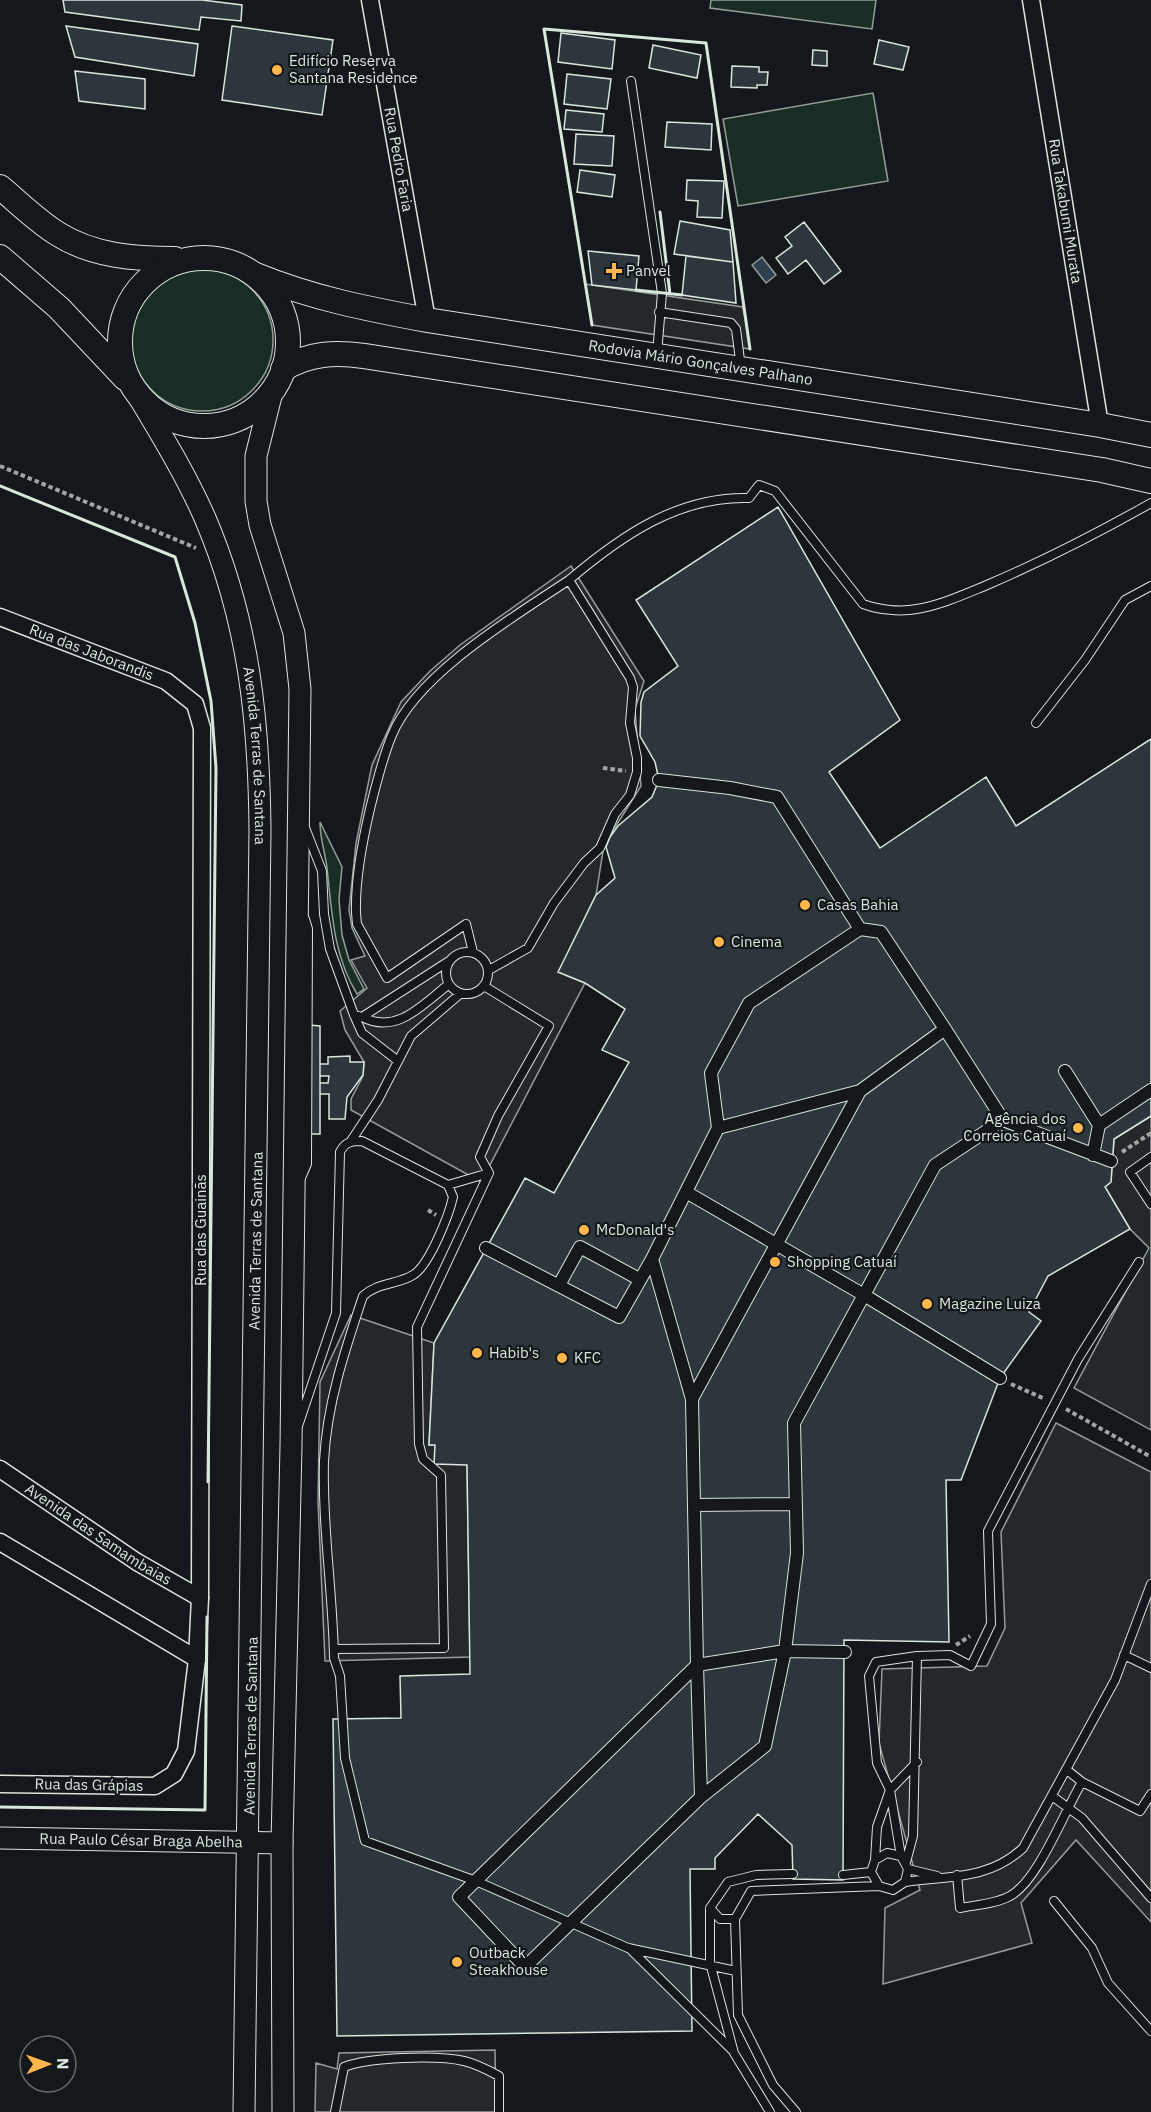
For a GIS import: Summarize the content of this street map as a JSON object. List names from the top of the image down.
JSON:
{
  "streets": {
    "main road": ["Rodovia Mário Gonçalves Palhano"],
    "street": [
      "Rua Pedro Faria",
      "Rua Takabumi Murata",
      "Rua das Jaborandis",
      "Avenida Terras de Santana",
      "Rua das Guainãs",
      "Avenida das Samambaias",
      "Rua das Grápias",
      "Rua Paulo César Braga Abelha"
    ]
  },
  "crossings": [
    ["Rua Pedro Faria", "Rodovia Mário Gonçalves Palhano"],
    ["Rua Takabumi Murata", "Rodovia Mário Gonçalves Palhano"],
    ["Rodovia Mário Gonçalves Palhano", "Avenida Terras de Santana"],
    ["Rua das Jaborandis", "Rua das Guainãs"],
    ["Avenida Terras de Santana", "Rua Paulo César Braga Abelha"],
    ["Rua das Guainãs", "Avenida das Samambaias"],
    ["Rua das Guainãs", "Rua das Grápias"]
  ],
  "places": {
    "other": [
      "Edifício Reserva Santana Residence",
      "Casas Bahia",
      "Cinema",
      "Agência dos Correios Catuaí",
      "McDonald's",
      "Shopping Catuaí",
      "Magazine Luiza",
      "Habib's",
      "KFC",
      "Outback Steakhouse"
    ],
    "health": ["Panvel"]
  },
  "north": "right"
}
